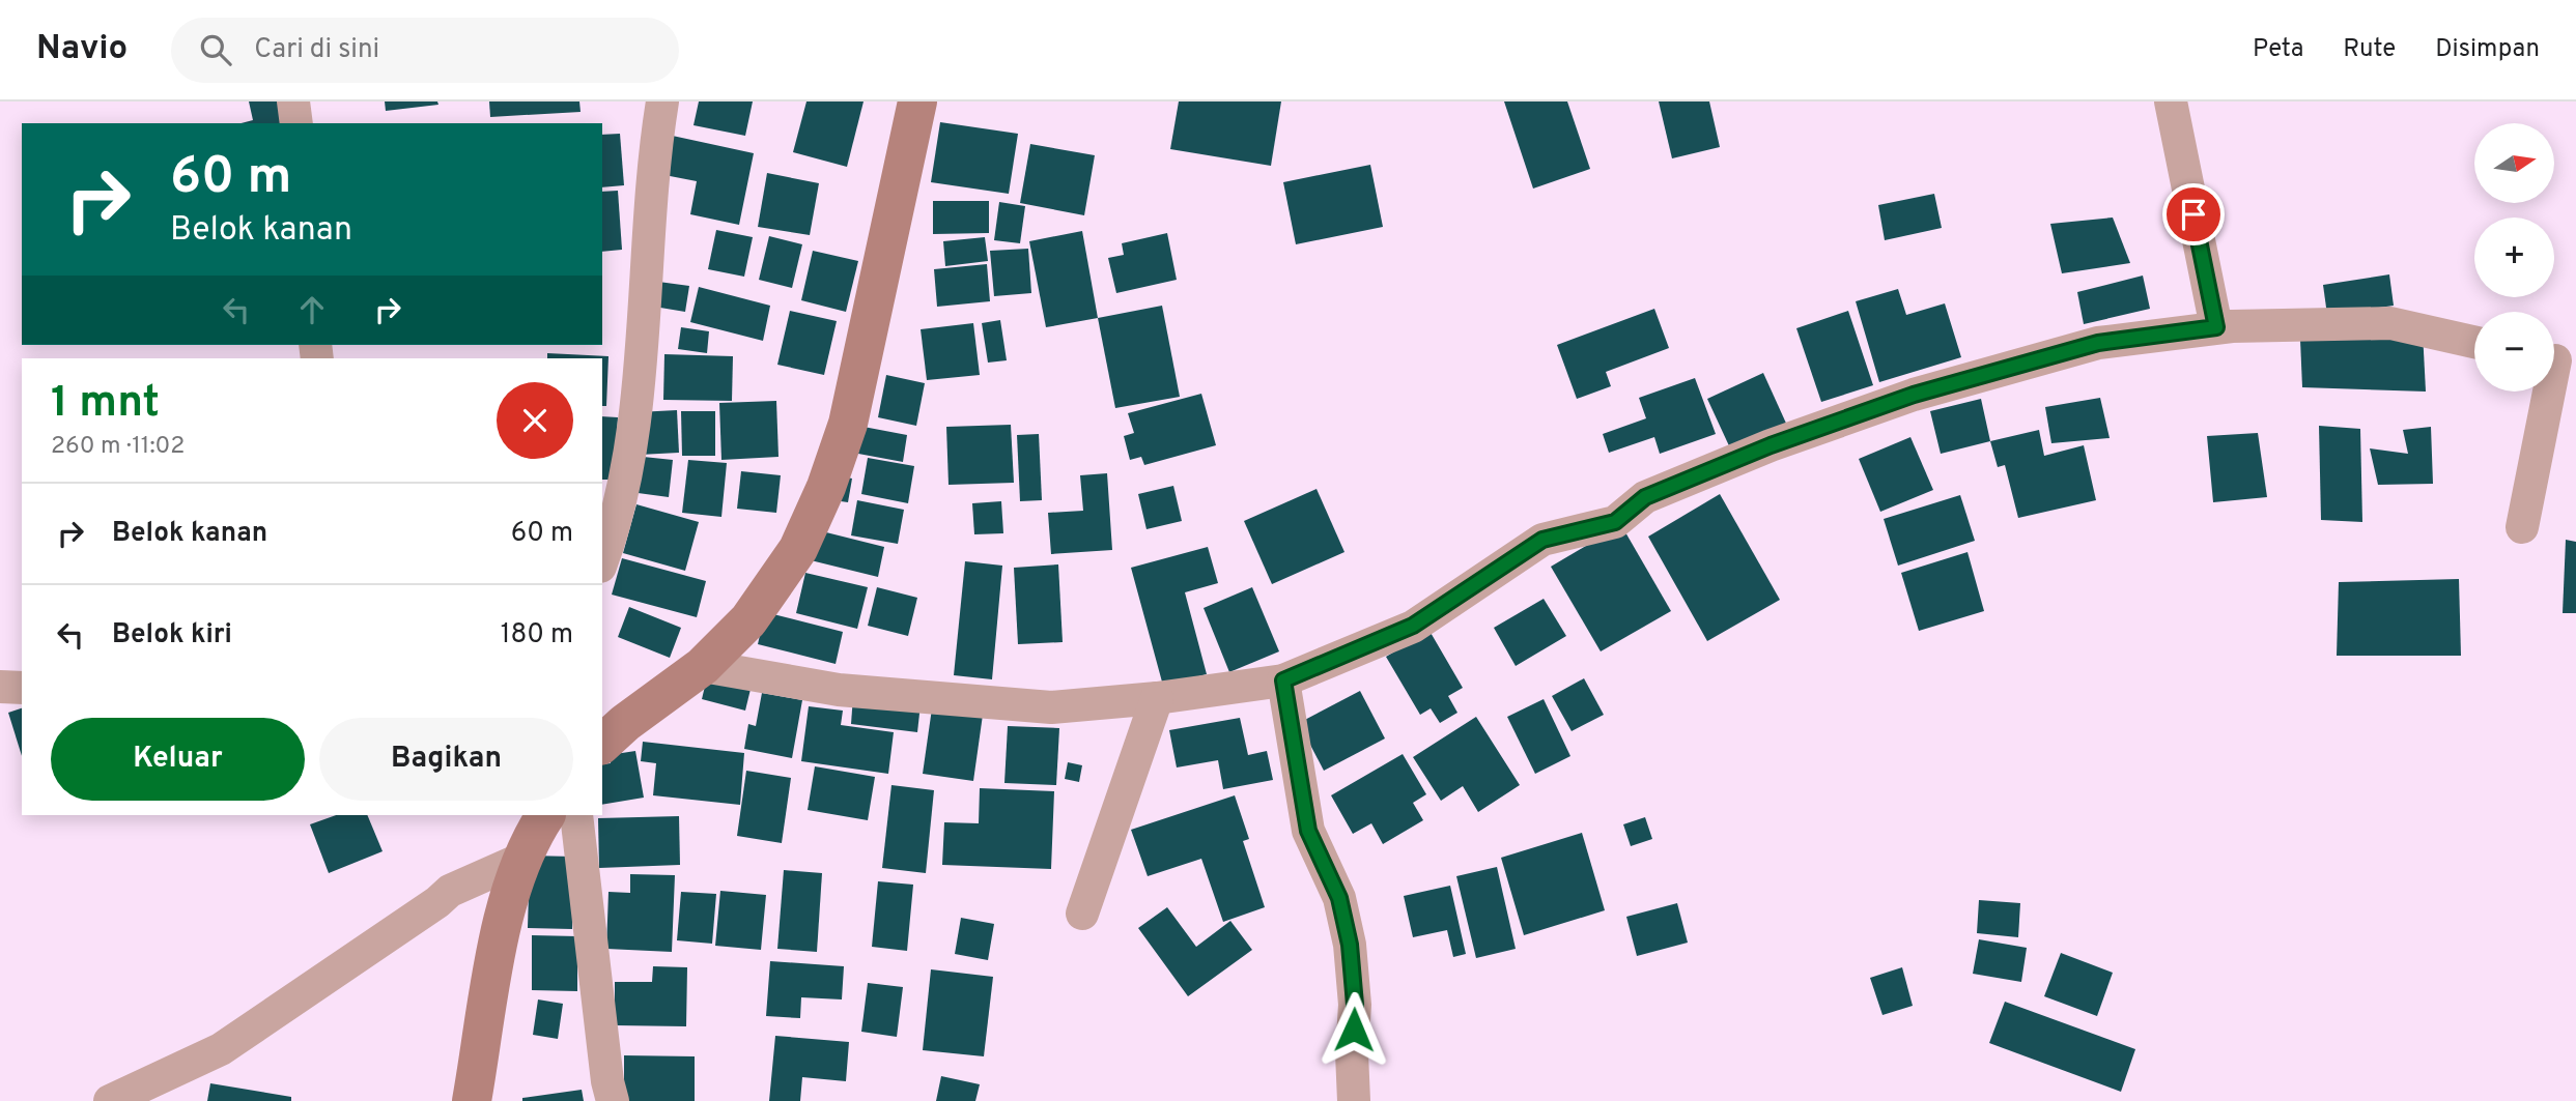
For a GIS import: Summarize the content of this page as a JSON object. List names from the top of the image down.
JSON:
{
  "north": "right",
  "page": {
    "header": "Navio",
    "search": "Cari di sini",
    "nav": ["Peta", "Rute", "Disimpan"],
    "map_buttons": ["+", "−"],
    "turn": ["60 m", "Belok kanan"],
    "heading": ["1 mnt", "260 m · 11:02"],
    "list": [
      {
        "name": "Belok kanan",
        "value": "60 m"
      },
      {
        "name": "Belok kiri",
        "value": "180 m"
      }
    ],
    "buttons": ["Keluar", "Bagikan"]
  }
}
